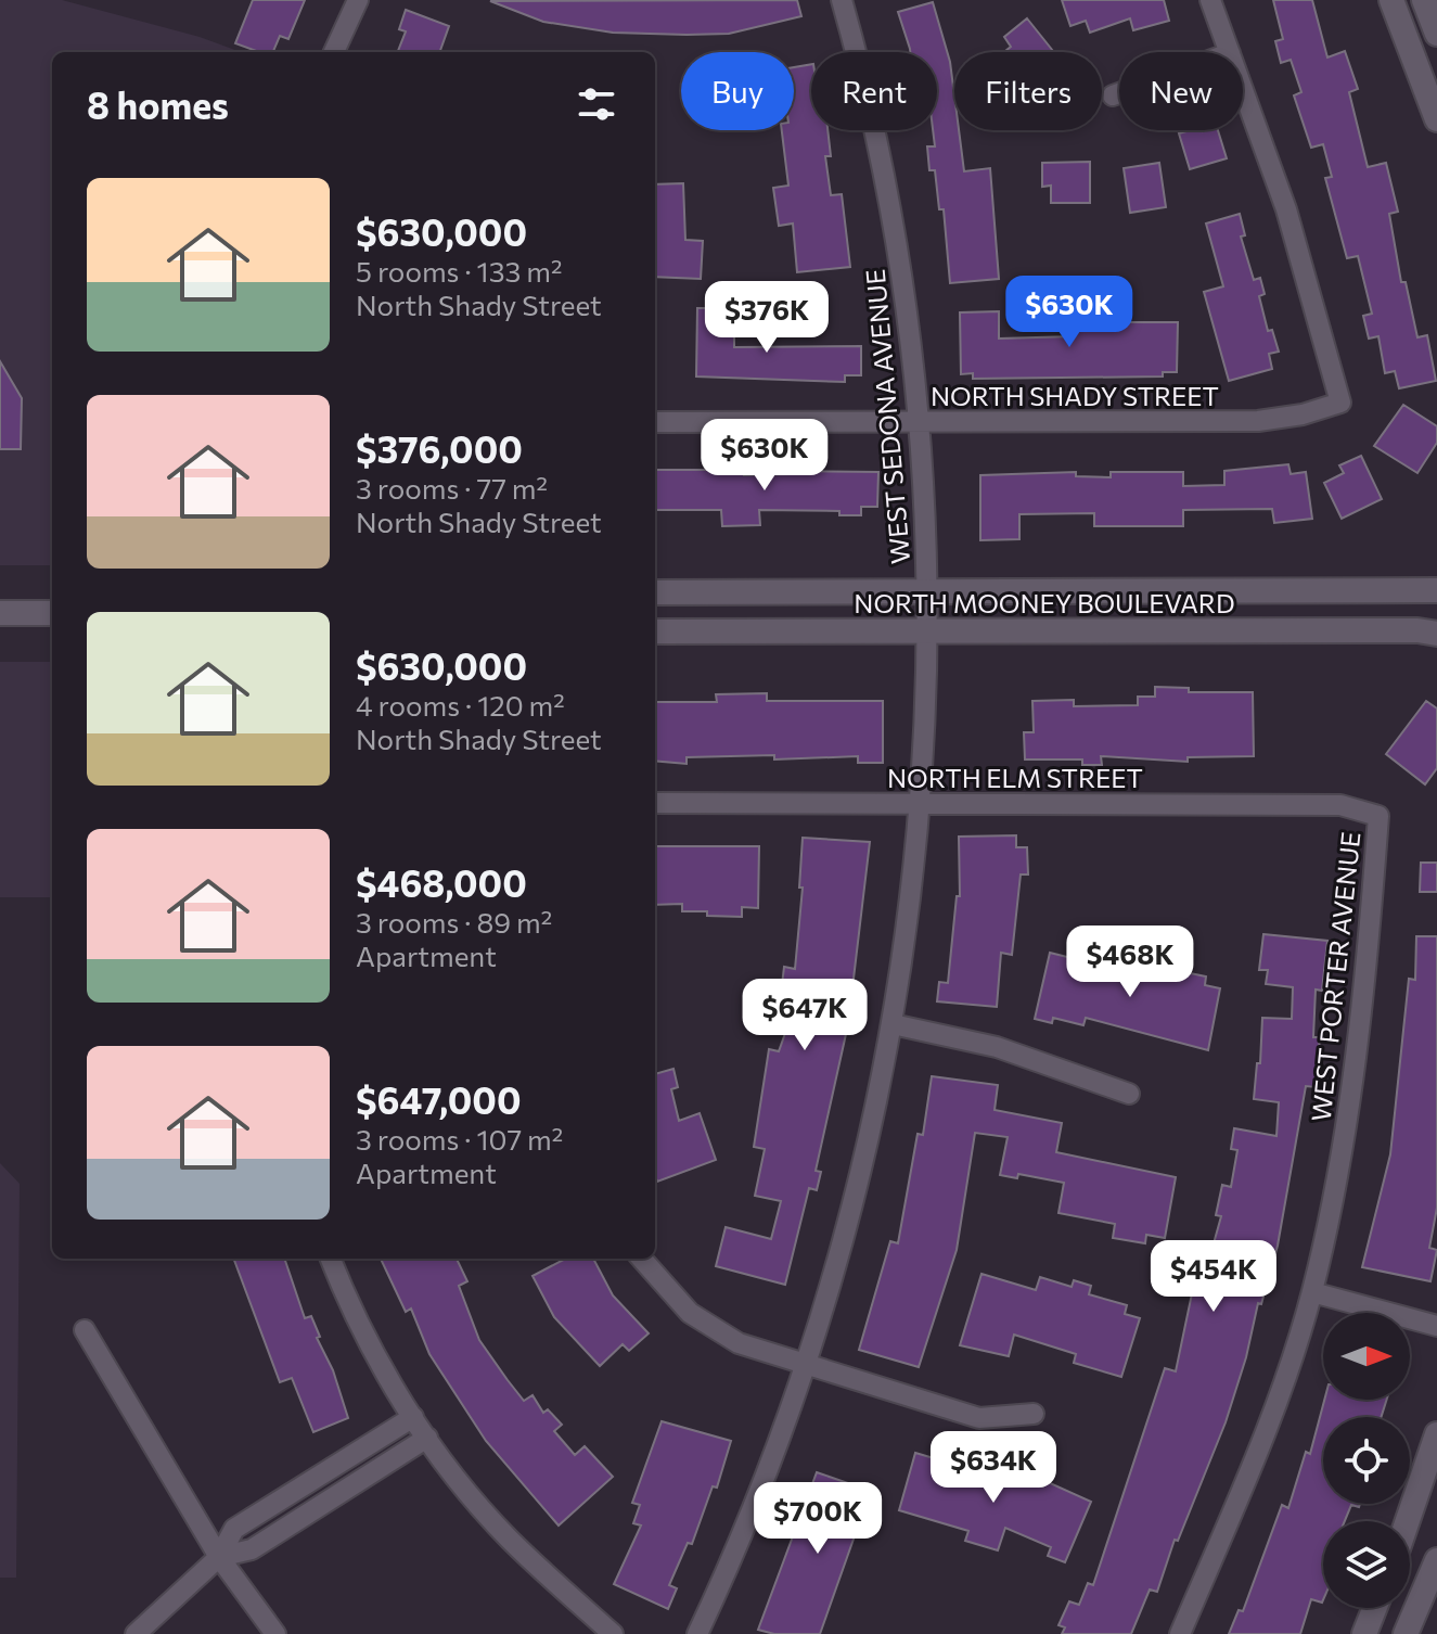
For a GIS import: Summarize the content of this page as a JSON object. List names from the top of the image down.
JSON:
{
  "streets": {
    "street": [
      "NORTH SHADY STREET",
      "WEST SEDONA AVENUE",
      "NORTH MOONEY BOULEVARD",
      "NORTH ELM STREET",
      "WEST PORTER AVENUE"
    ]
  },
  "crossings": [
    ["NORTH SHADY STREET", "WEST SEDONA AVENUE"],
    ["WEST SEDONA AVENUE", "NORTH MOONEY BOULEVARD"],
    ["WEST SEDONA AVENUE", "NORTH ELM STREET"],
    ["NORTH ELM STREET", "WEST PORTER AVENUE"]
  ],
  "north": "right",
  "page": {
    "chip": [
      "Buy",
      "Rent",
      "Filters",
      "New"
    ],
    "heading": "8 homes",
    "list": [
      {
        "name": "$630,000",
        "note": "5 rooms · 133 m² · North Shady Street"
      },
      {
        "name": "$376,000",
        "note": "3 rooms · 77 m² · North Shady Street"
      },
      {
        "name": "$630,000",
        "note": "4 rooms · 120 m² · North Shady Street"
      },
      {
        "name": "$468,000",
        "note": "3 rooms · 89 m² · Apartment"
      },
      {
        "name": "$647,000",
        "note": "3 rooms · 107 m² · Apartment"
      }
    ],
    "price": [
      "$630K",
      "$376K",
      "$630K",
      "$468K",
      "$647K",
      "$454K",
      "$634K",
      "$700K"
    ]
  }
}
